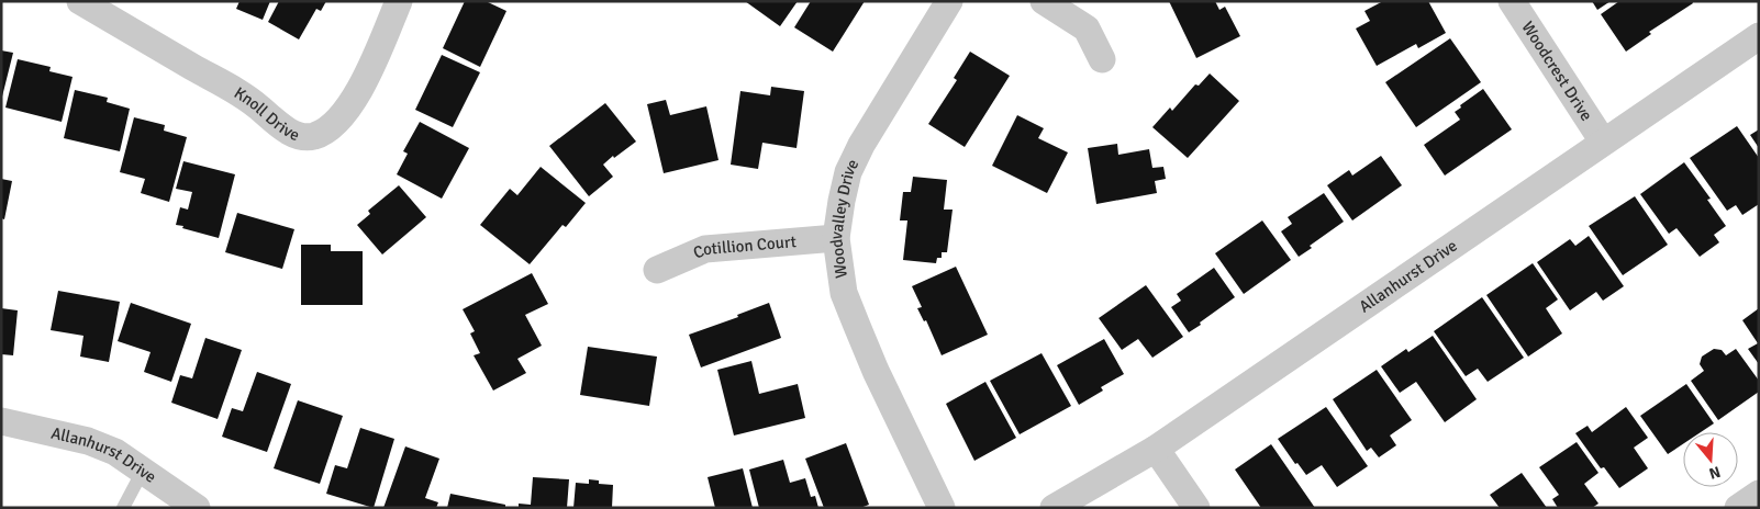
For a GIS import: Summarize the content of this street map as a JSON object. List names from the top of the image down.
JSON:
{
  "streets": {
    "street": [
      "Woodcrest Drive",
      "Knoll Drive",
      "Woodvalley Drive",
      "Cotillion Court",
      "Allanhurst Drive"
    ]
  },
  "crossings": [
    ["Woodcrest Drive", "Allanhurst Drive"],
    ["Woodvalley Drive", "Cotillion Court"]
  ],
  "north": "bottom"
}
